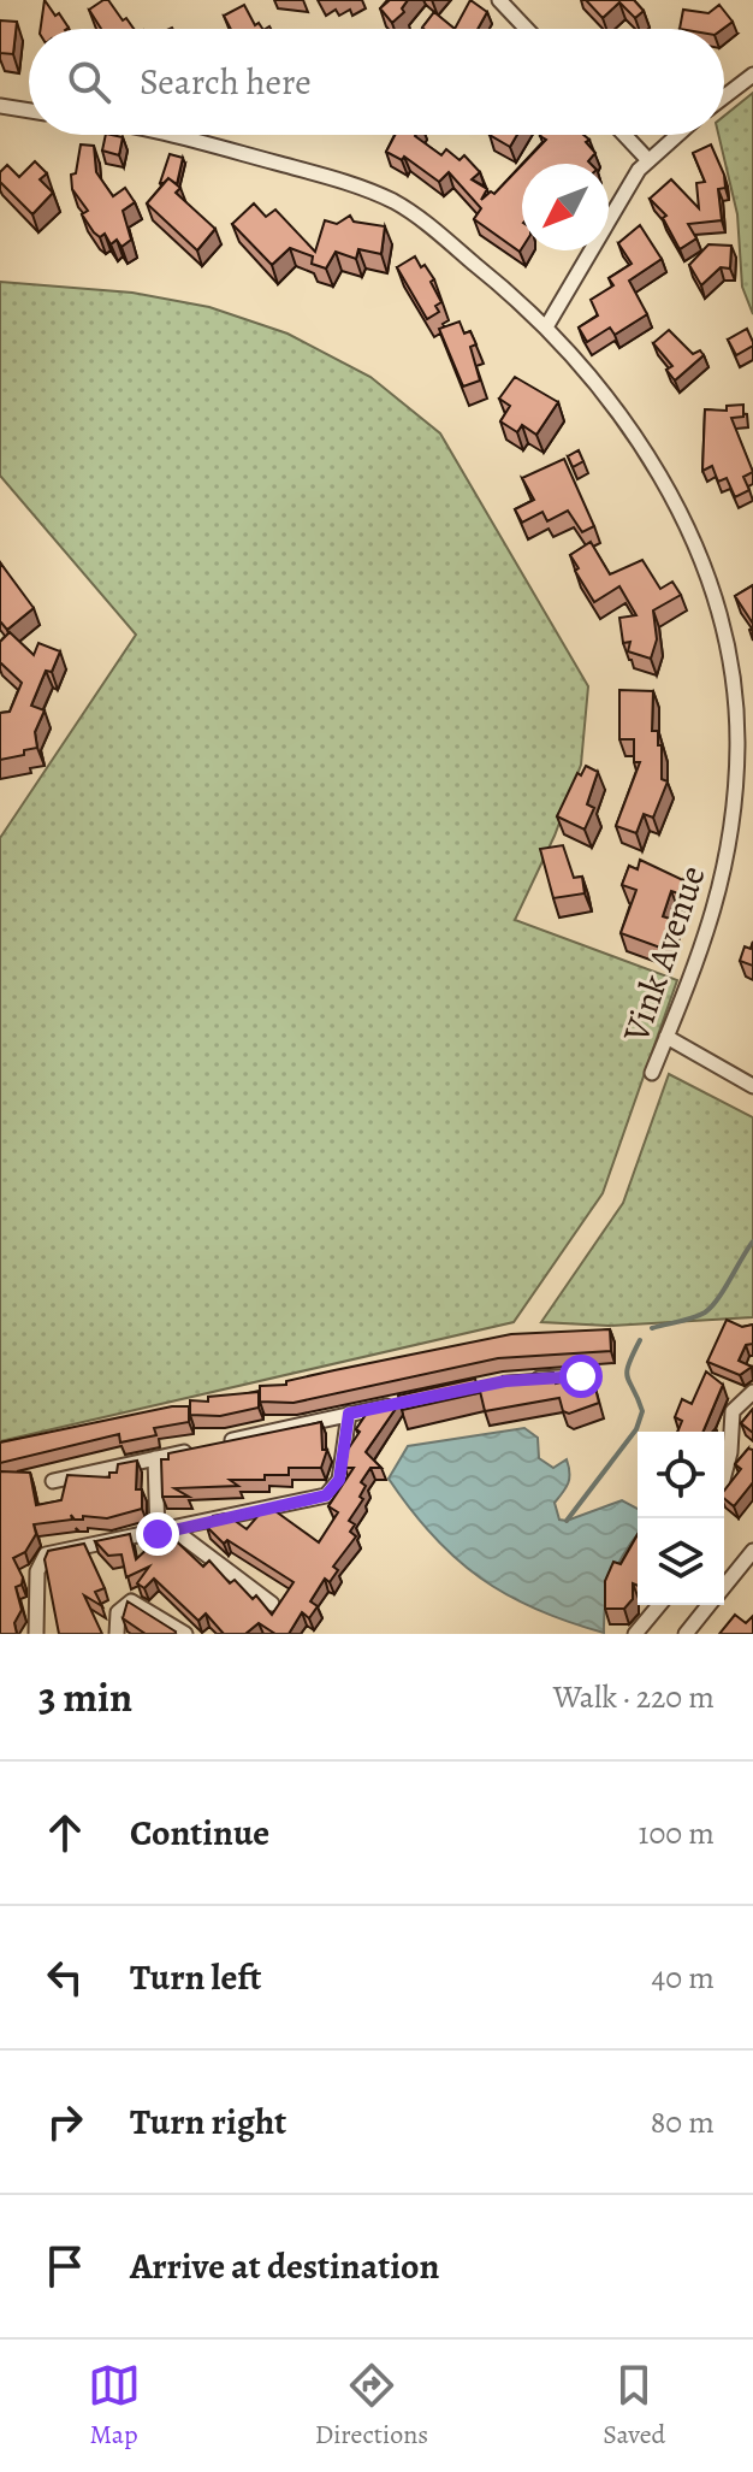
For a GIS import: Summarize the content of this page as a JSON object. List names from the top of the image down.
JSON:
{
  "streets": {
    "street": ["Vink Avenue"]
  },
  "north": "bottom left",
  "page": {
    "search": "Search here",
    "heading": ["3 min", "Walk · 220 m"],
    "list": [
      ["Continue", "100 m"],
      ["Turn left", "40 m"],
      ["Turn right", "80 m"],
      "Arrive at destination"
    ],
    "nav": ["Map", "Directions", "Saved"]
  }
}
